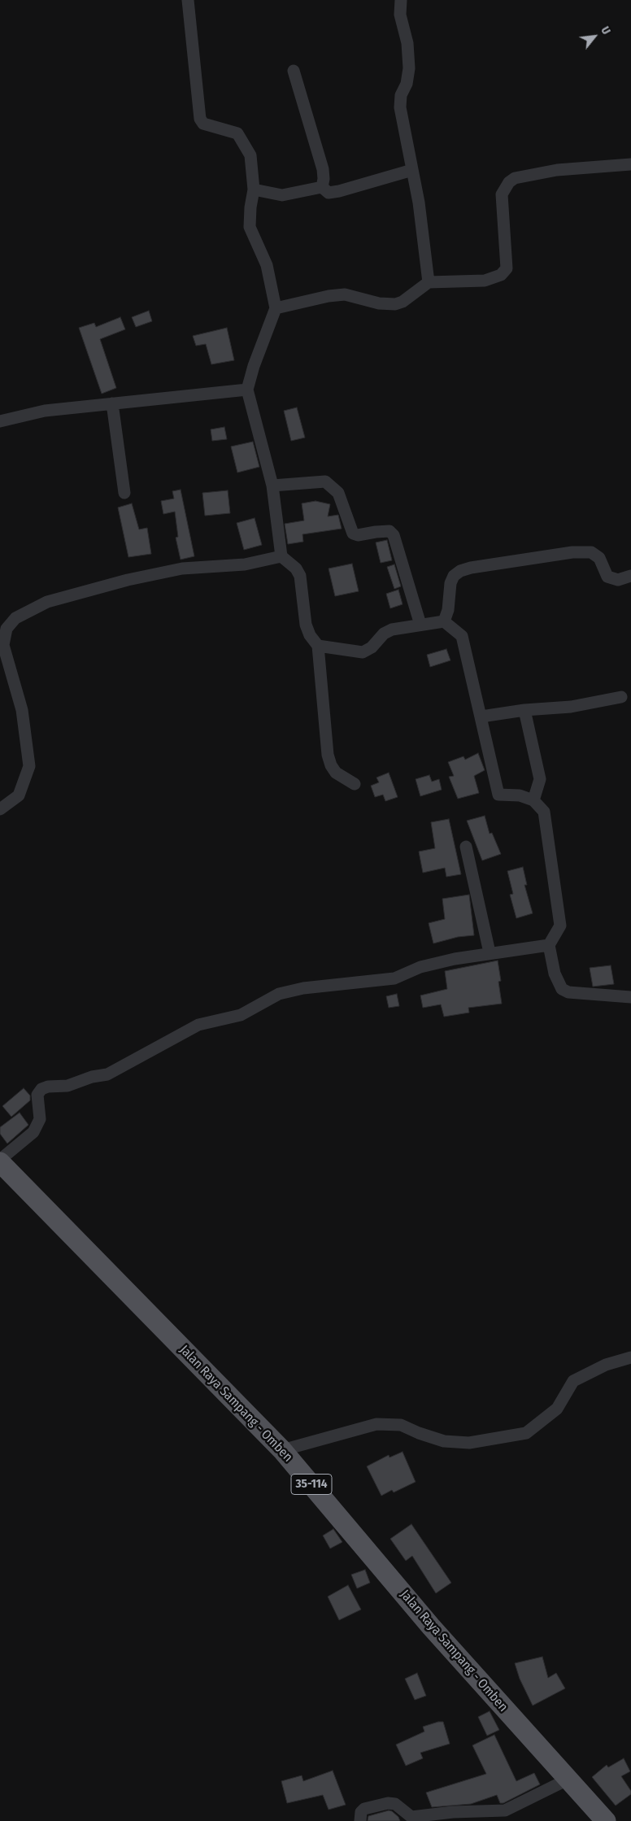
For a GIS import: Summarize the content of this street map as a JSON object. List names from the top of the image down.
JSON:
{
  "streets": {
    "main road": ["Jalan Raya Sampang - Omben", "35-114"]
  },
  "north": "top right"
}
